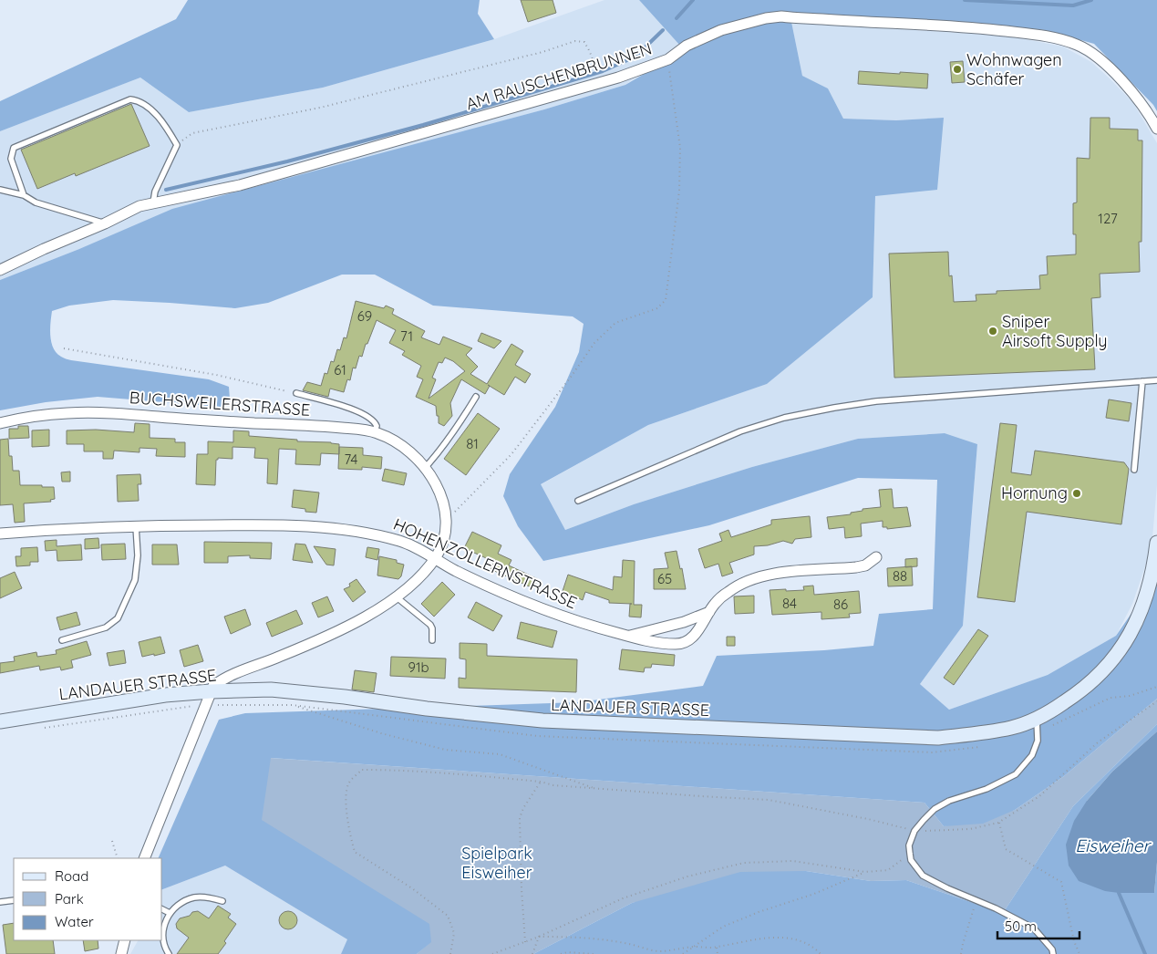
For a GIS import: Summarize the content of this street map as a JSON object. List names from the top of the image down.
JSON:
{
  "streets": {
    "main road": ["LANDAUER STRASSE"],
    "street": ["AM RAUSCHENBRUNNEN", "BUCHSWEILERSTRASSE", "HOHENZOLLERNSTRASSE"]
  },
  "crossings": [
    ["BUCHSWEILERSTRASSE", "HOHENZOLLERNSTRASSE"],
    ["BUCHSWEILERSTRASSE", "LANDAUER STRASSE"]
  ],
  "water": ["Eisweiher"],
  "parks": ["Spielpark Eisweiher"],
  "places": ["Wohnwagen Schäfer", "Sniper Airsoft Supply", "Hornung"],
  "house_numbers": [
    "127",
    "69",
    "71",
    "61",
    "81",
    "74",
    "88",
    "65",
    "84",
    "86",
    "91b"
  ],
  "legend": ["Road", "Park", "Water"],
  "scale_bar": "50 m"
}
